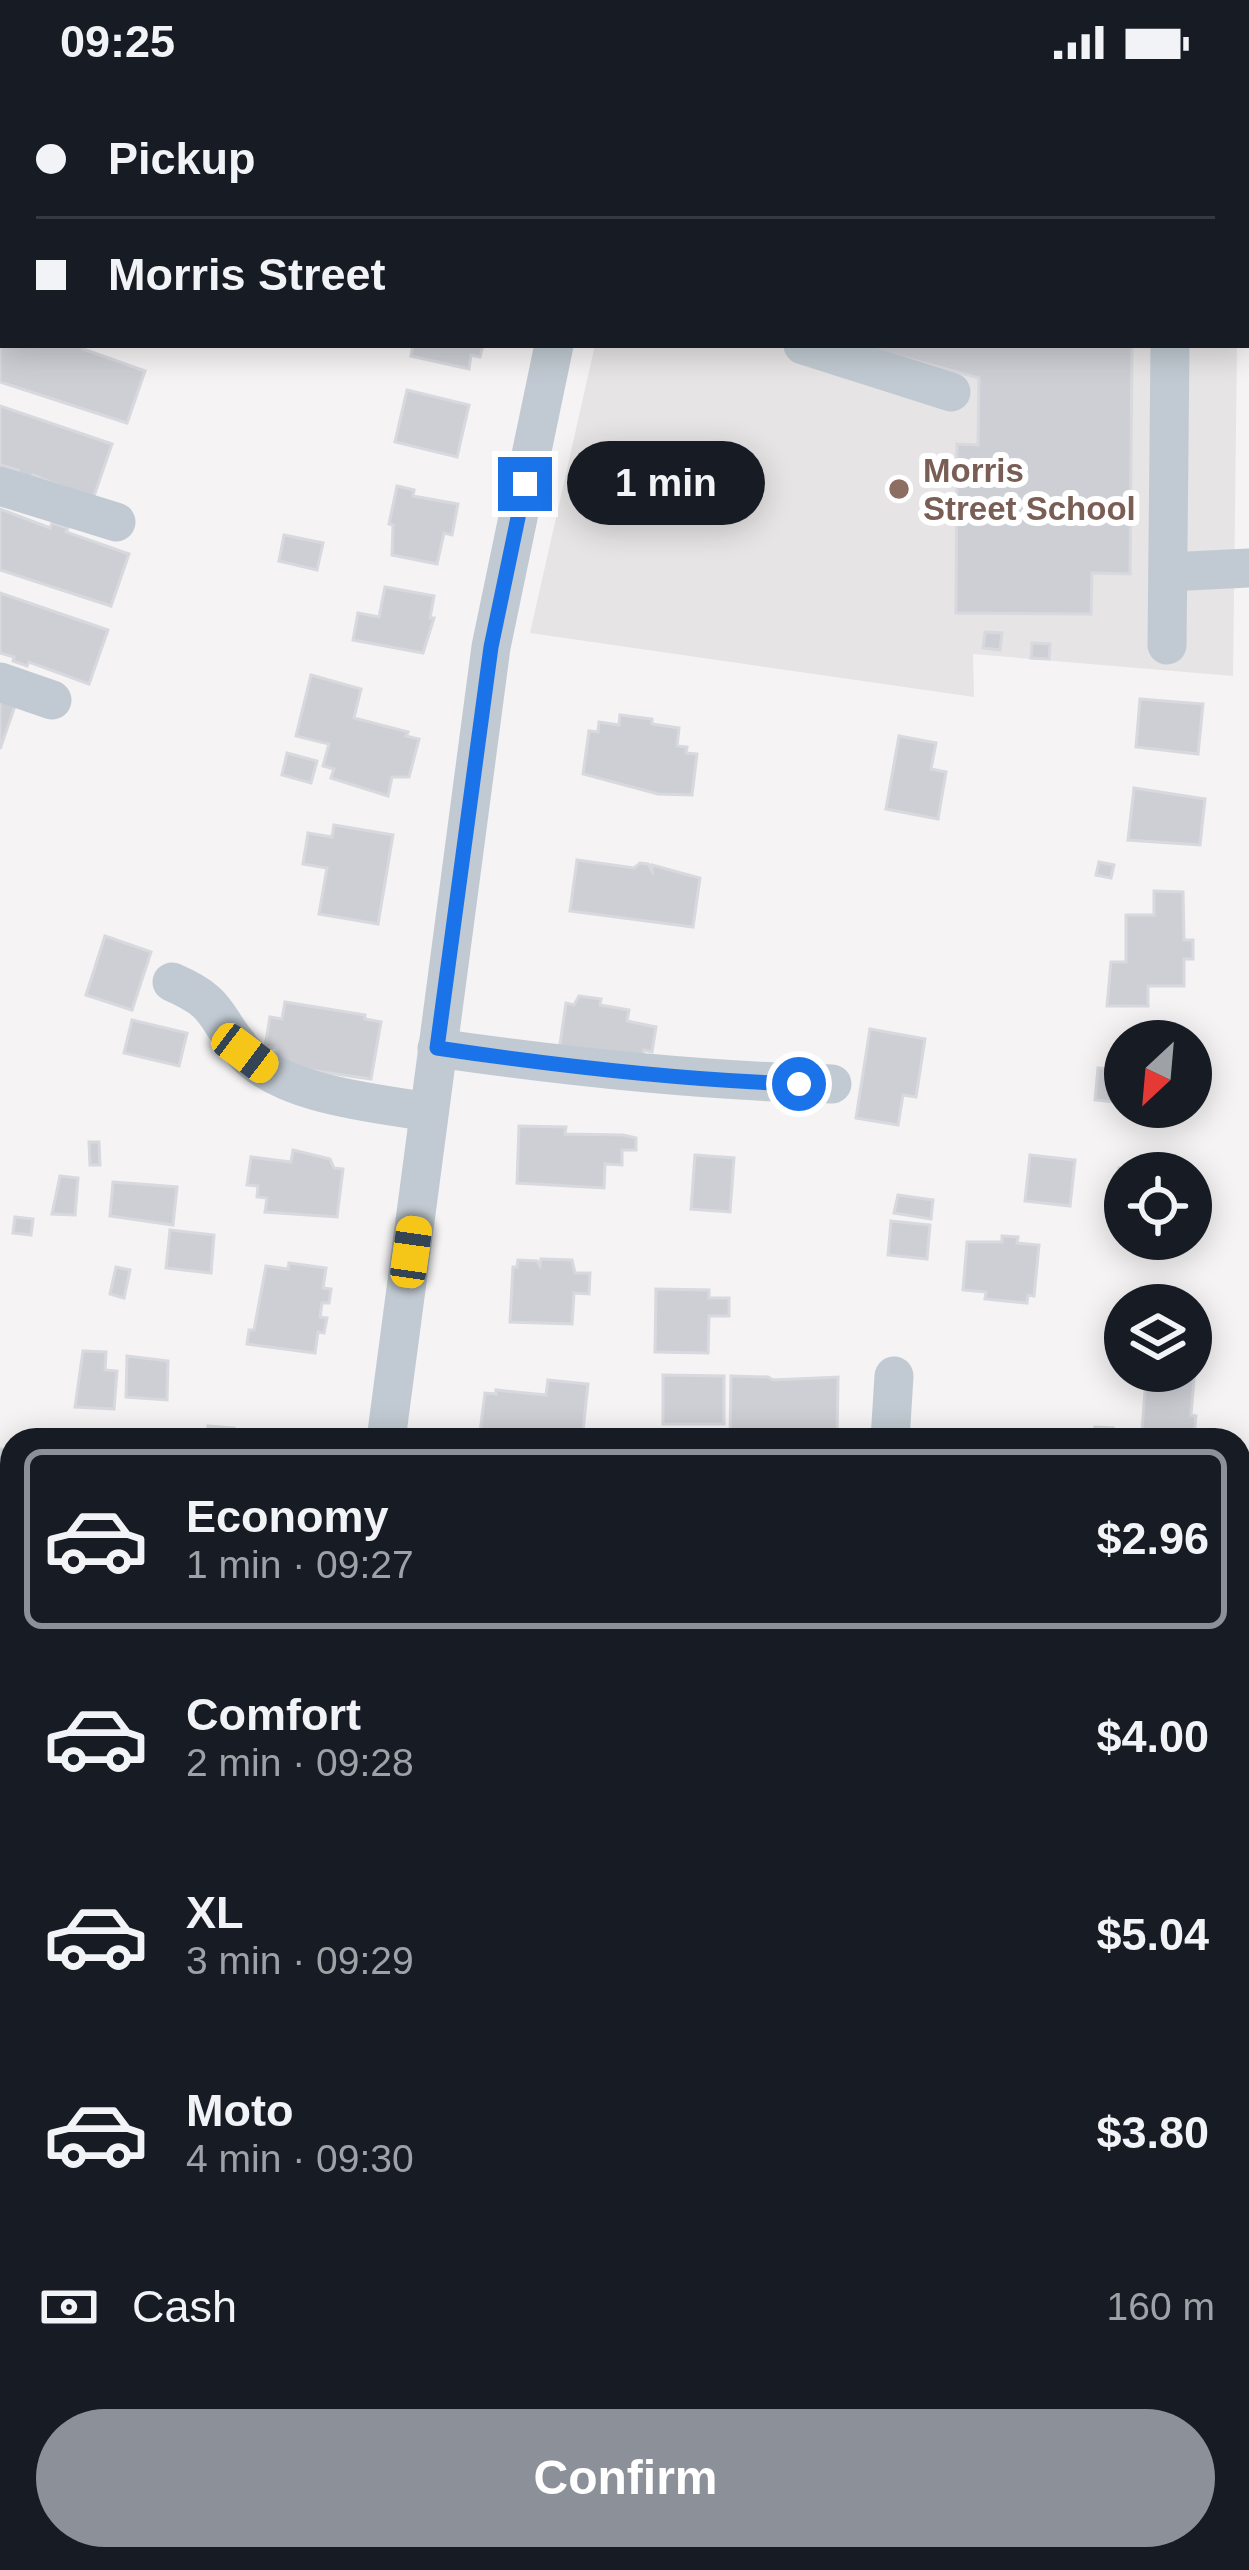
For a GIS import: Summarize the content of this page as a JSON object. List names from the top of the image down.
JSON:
{
  "places": ["Morris Street School"],
  "north": "bottom left",
  "page": {
    "status": "09:25",
    "banner": ["Pickup", "Morris Street"],
    "bubble": "1 min",
    "list": [
      {
        "name": "Economy",
        "note": "1 min · 09:27",
        "value": "$2.96"
      },
      {
        "name": "Comfort",
        "note": "2 min · 09:28",
        "value": "$4.00"
      },
      {
        "name": "XL",
        "note": "3 min · 09:29",
        "value": "$5.04"
      },
      {
        "name": "Moto",
        "note": "4 min · 09:30",
        "value": "$3.80"
      }
    ],
    "pay": ["Cash", "160 m"],
    "buttons": "Confirm"
  }
}
